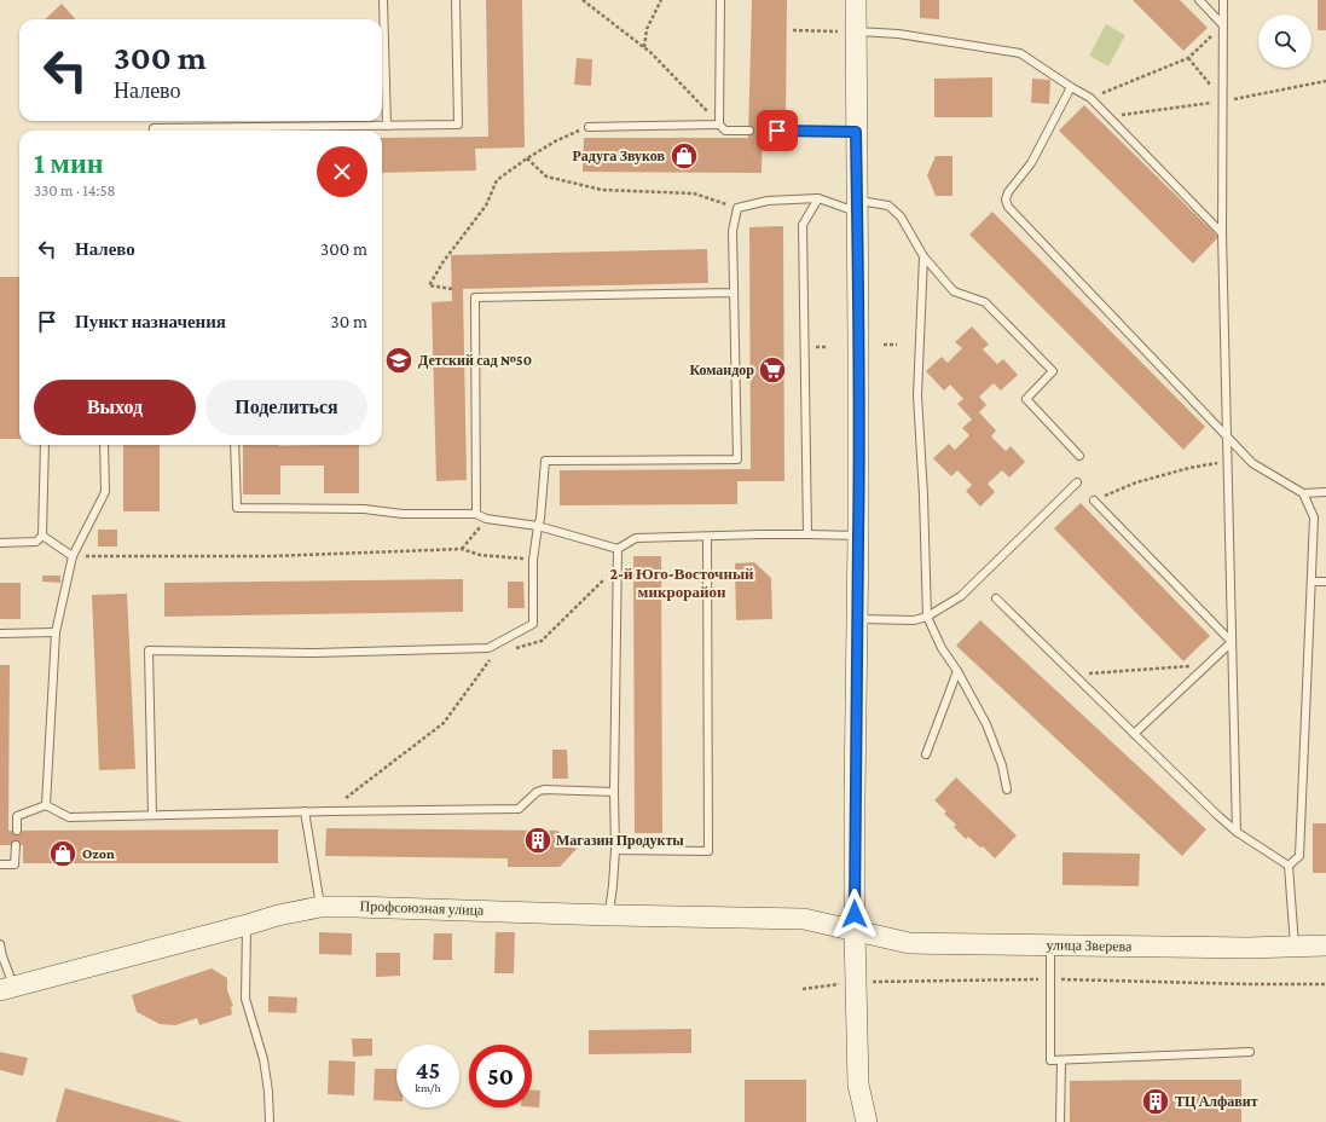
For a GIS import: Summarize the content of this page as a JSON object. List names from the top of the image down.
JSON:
{
  "streets": {
    "main road": ["Профсоюзная улица", "улица Зверева"]
  },
  "crossings": [
    ["Профсоюзная улица", "улица Зверева"]
  ],
  "districts": ["2-й Юго-Восточный микрорайон"],
  "places": {
    "shop": ["Радуга Звуков", "Ozon"],
    "school or university": ["Детский сад №50"],
    "supermarket": ["Командор"],
    "building": ["Магазин Продукты", "ТЦ Алфавит"]
  },
  "page": {
    "turn": ["300 m", "Налево"],
    "heading": ["1 мин", "330 m · 14:58"],
    "list": [
      {
        "name": "Налево",
        "value": "300 m"
      },
      {
        "name": "Пункт назначения",
        "value": "30 m"
      }
    ],
    "buttons": ["Выход", "Поделиться"],
    "speed": "45 km/h",
    "limit": "50"
  }
}
